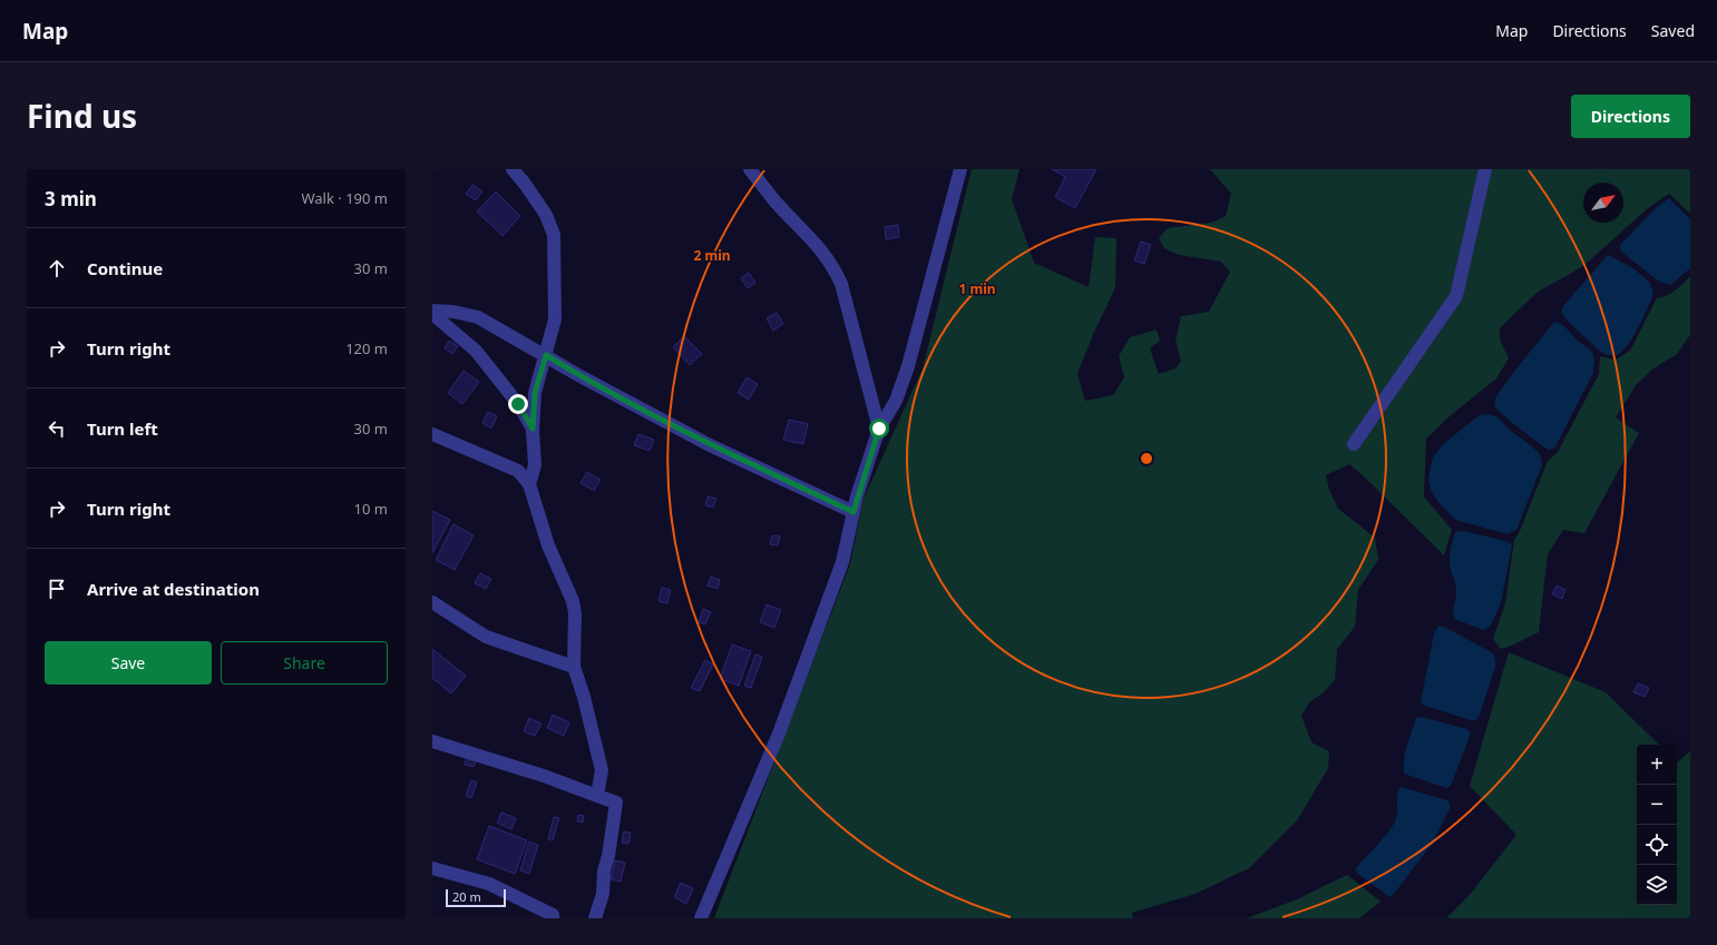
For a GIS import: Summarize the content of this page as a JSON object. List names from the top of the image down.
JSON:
{
  "scale_bar": "20 m",
  "north": "top right",
  "page": {
    "header": "Map",
    "nav": ["Map", "Directions", "Saved"],
    "title": "Find us",
    "buttons": [
      "Directions",
      ["Save", "Share"]
    ],
    "heading": ["3 min", "Walk · 190 m"],
    "list": [
      ["Continue", "30 m"],
      ["Turn right", "120 m"],
      ["Turn left", "30 m"],
      ["Turn right", "10 m"],
      "Arrive at destination"
    ],
    "map_buttons": ["+", "−"],
    "scale": "20 m"
  },
  "rings": ["2 min", "1 min"]
}
